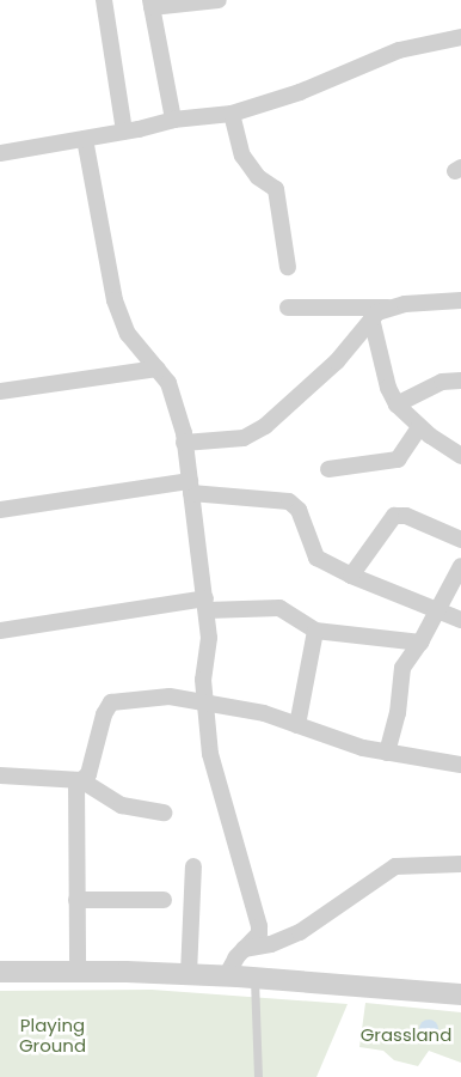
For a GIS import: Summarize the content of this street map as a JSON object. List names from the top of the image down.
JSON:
{
  "parks": ["Playing Ground", "Grassland"]
}
